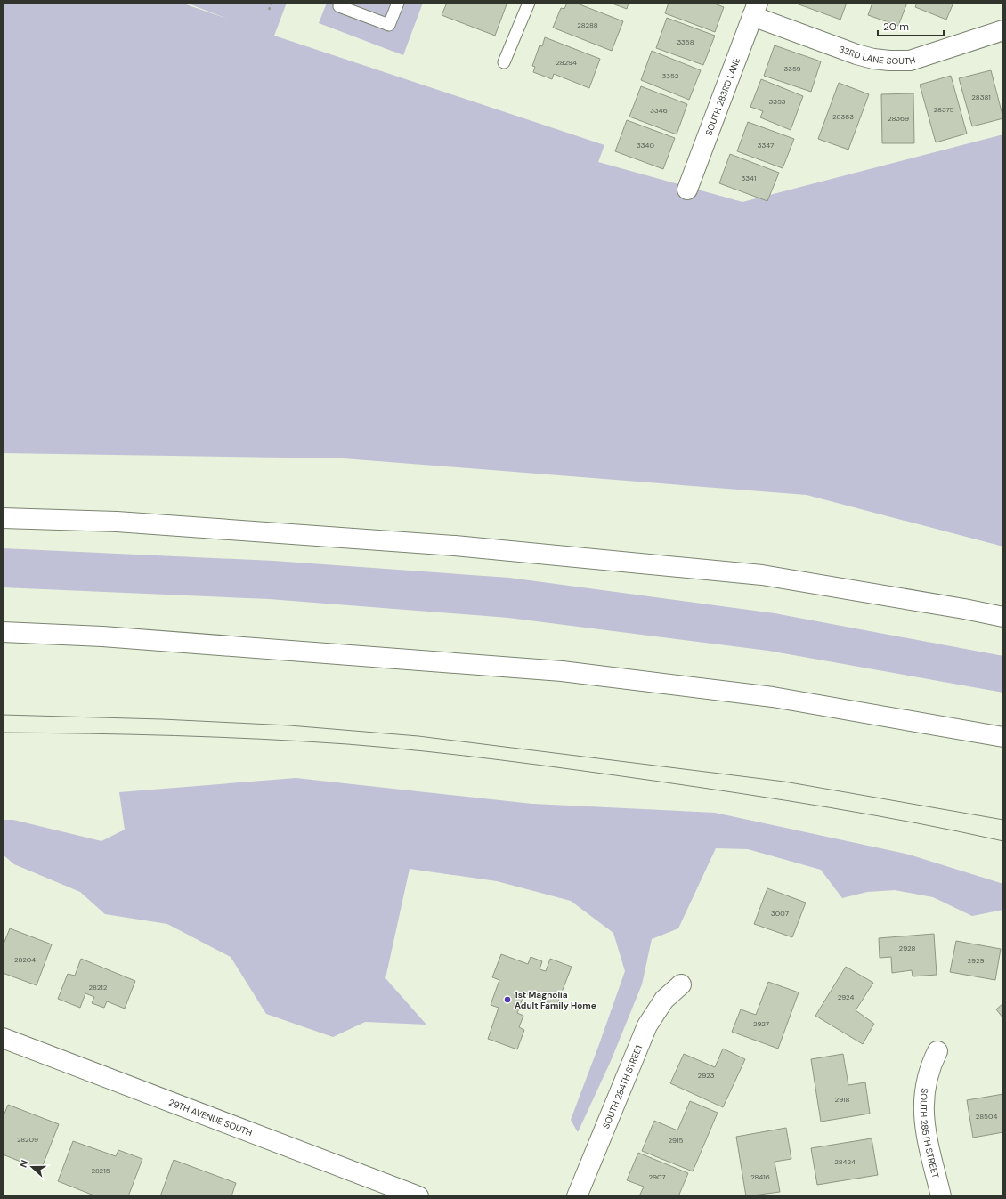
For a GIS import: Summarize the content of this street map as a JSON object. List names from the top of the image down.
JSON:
{
  "streets": {
    "main road": [
      "33RD LANE SOUTH",
      "SOUTH 283RD LANE",
      "SOUTH 284TH STREET",
      "29TH AVENUE SOUTH",
      "SOUTH 285TH STREET"
    ]
  },
  "crossings": [
    ["33RD LANE SOUTH", "SOUTH 283RD LANE"]
  ],
  "places": ["1st Magnolia Adult Family Home"],
  "house_numbers": [
    "28288",
    "3358",
    "28294",
    "3359",
    "3352",
    "28381",
    "3353",
    "28375",
    "3346",
    "28363",
    "28369",
    "3340",
    "3347",
    "3341",
    "3007",
    "2928",
    "28204",
    "2929",
    "28212",
    "2924",
    "2927",
    "2923",
    "2918",
    "28504",
    "28209",
    "2915",
    "28424",
    "28215",
    "2907",
    "28416"
  ],
  "scale_bar": "20 m",
  "north": "left"
}
